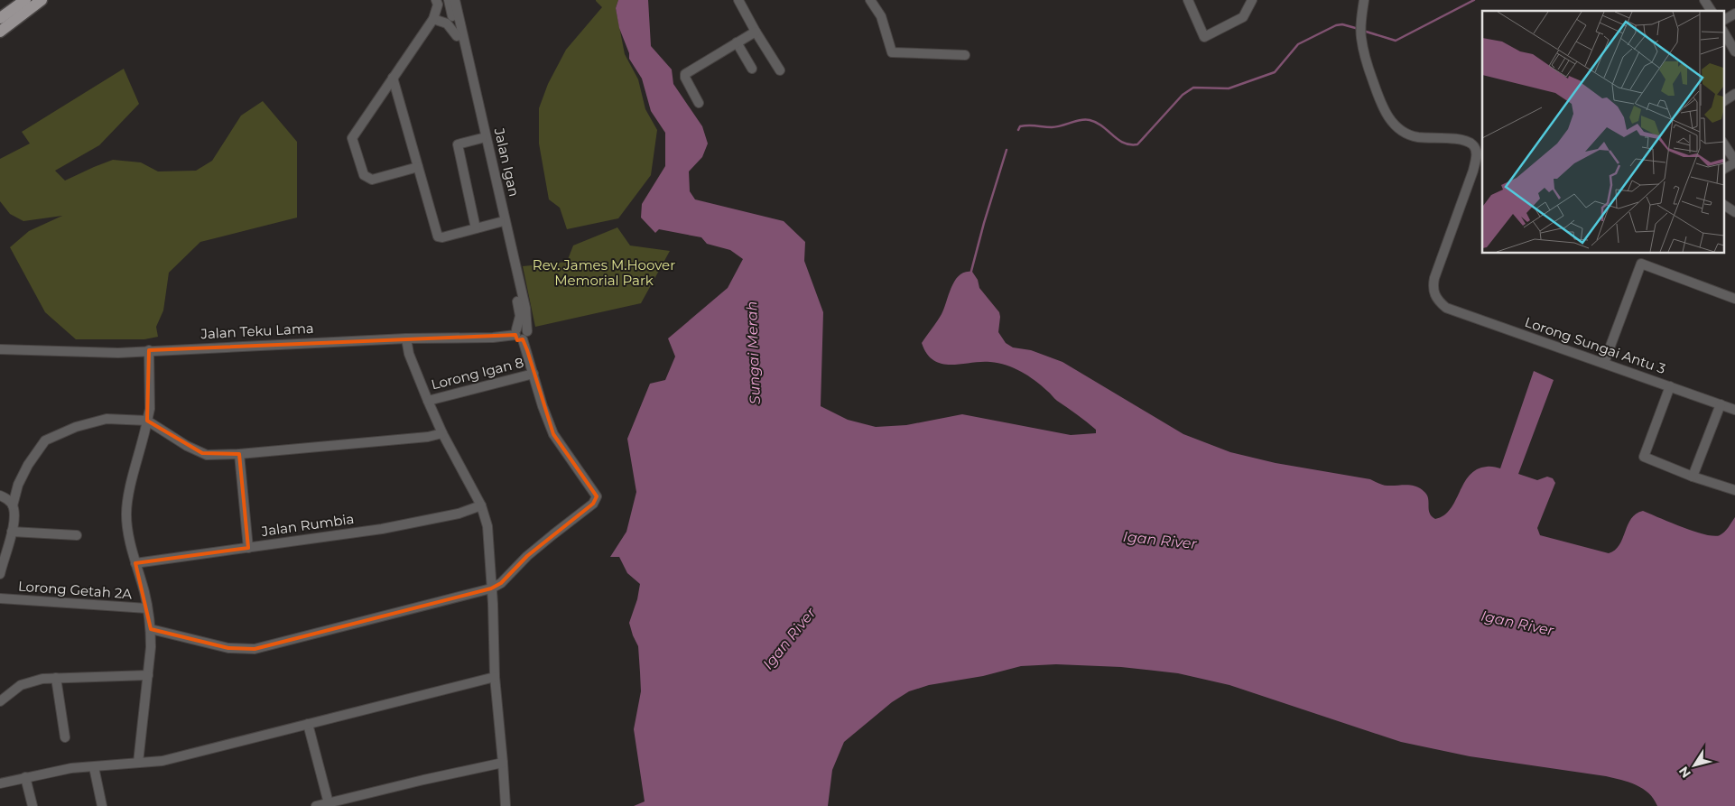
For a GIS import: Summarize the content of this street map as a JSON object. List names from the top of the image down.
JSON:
{
  "streets": {
    "street": [
      "Jalan Igan",
      "Jalan Teku Lama",
      "Lorong Sungai Antu 3",
      "Lorong Igan 8",
      "Jalan Rumbia",
      "Lorong Getah 2A"
    ]
  },
  "crossings": [
    ["Jalan Igan", "Jalan Teku Lama"]
  ],
  "water": ["Sungai Merah", "Igan River"],
  "parks": ["Rev. James M.Hoover Memorial Park"],
  "north": "bottom left"
}
